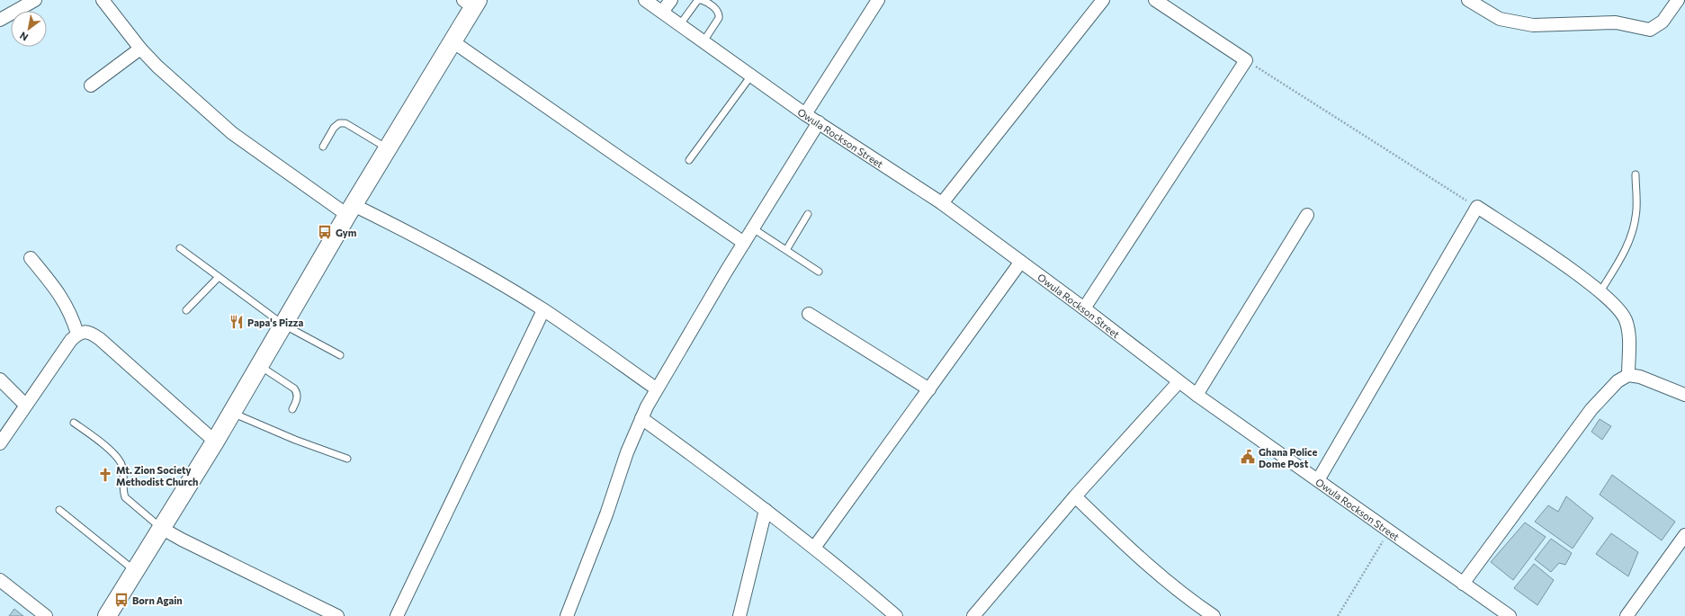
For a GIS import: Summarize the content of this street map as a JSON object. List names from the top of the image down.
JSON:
{
  "streets": {
    "street": ["Owula Rockson Street"]
  },
  "places": {
    "bus stop": ["Gym", "Born Again"],
    "restaurant": ["Papa's Pizza"],
    "public building": ["Ghana Police Dome Post"],
    "church": ["Mt. Zion Society Methodist Church"]
  },
  "north": "bottom left"
}
